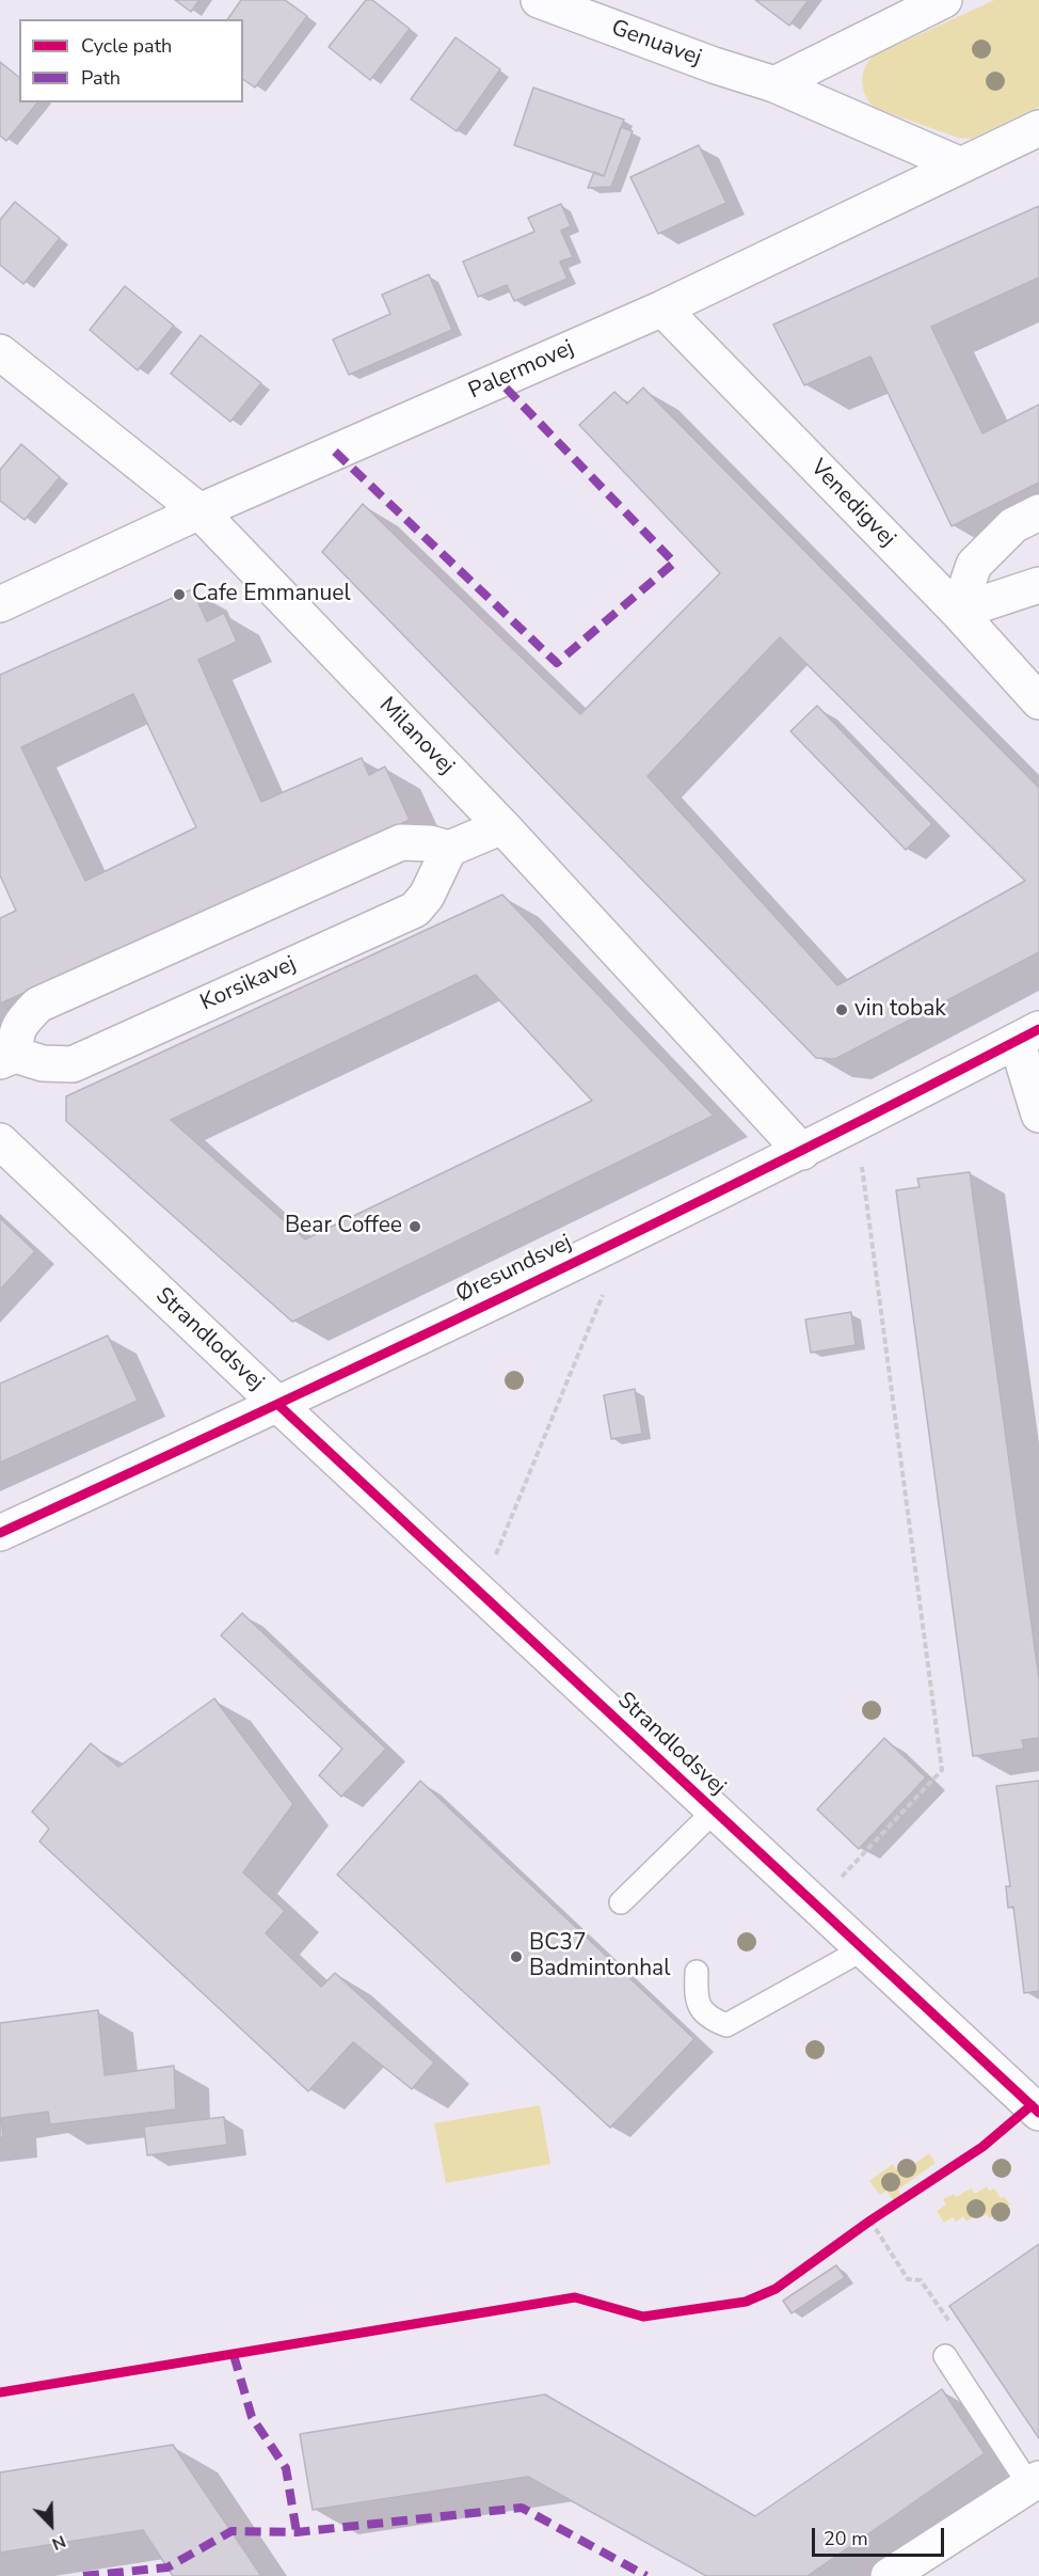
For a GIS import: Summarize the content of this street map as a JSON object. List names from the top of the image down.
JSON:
{
  "streets": {
    "street": [
      "Genuavej",
      "Palermovej",
      "Venedigvej",
      "Milanovej",
      "Korsikavej",
      "Øresundsvej",
      "Strandlodsvej"
    ]
  },
  "crossings": [
    ["Genuavej", "Palermovej"],
    ["Palermovej", "Venedigvej"],
    ["Palermovej", "Milanovej"],
    ["Milanovej", "Øresundsvej"],
    ["Øresundsvej", "Strandlodsvej"]
  ],
  "places": [
    "Cafe Emmanuel",
    "vin tobak",
    "Bear Coffee",
    "BC37 Badmintonhal"
  ],
  "legend": ["Cycle path", "Path"],
  "scale_bar": "20 m",
  "north": "bottom right"
}
